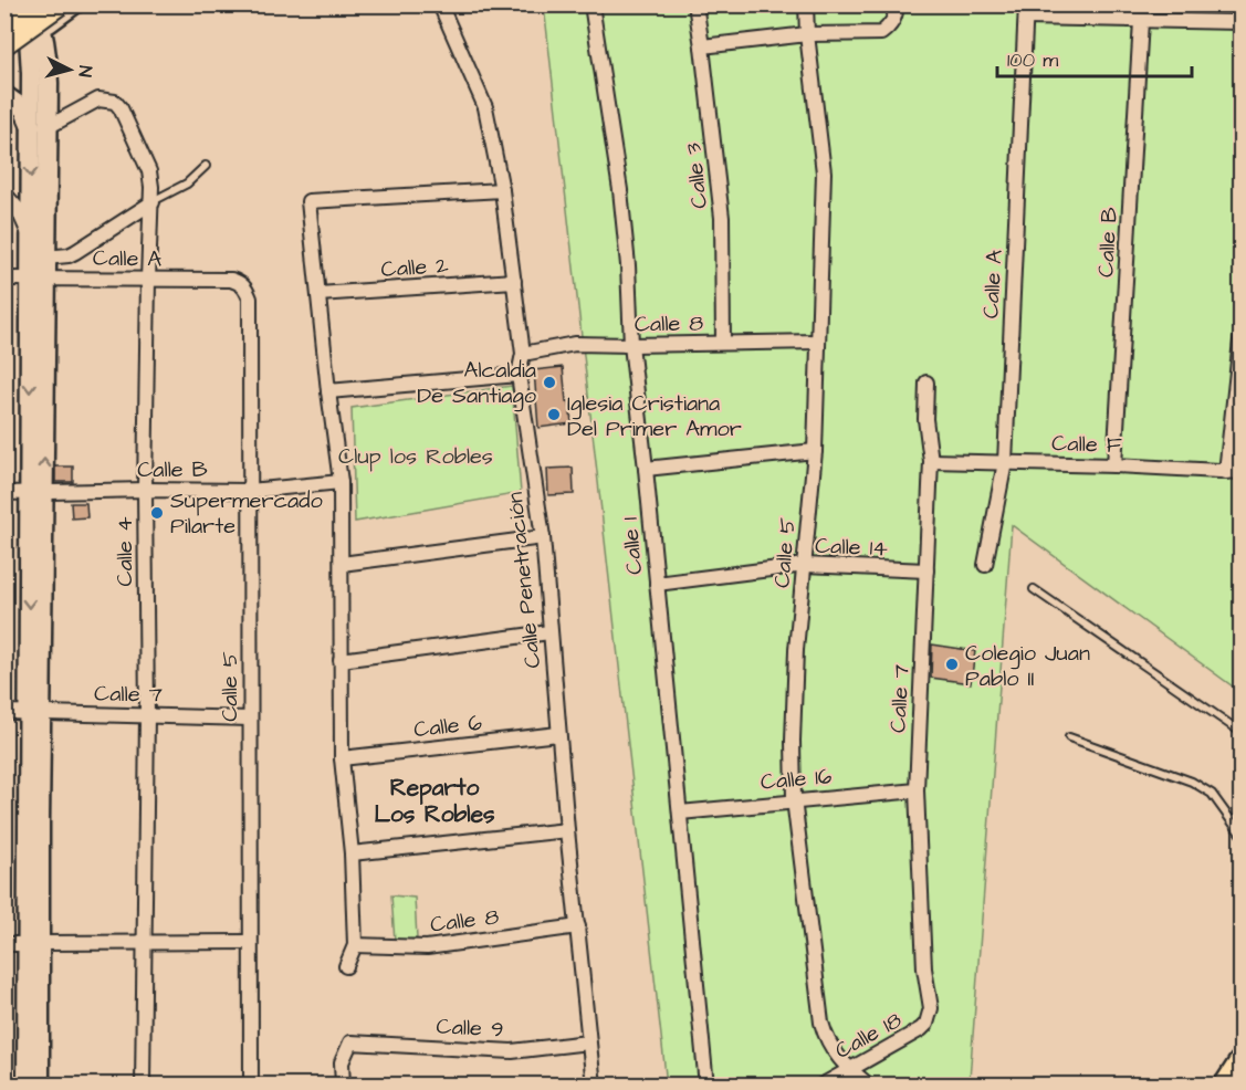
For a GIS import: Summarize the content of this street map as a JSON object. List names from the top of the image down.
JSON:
{
  "streets": {
    "street": [
      "Calle 3",
      "Calle B",
      "Calle A",
      "Calle 2",
      "Calle 8",
      "Calle F",
      "Calle 1",
      "Calle 14",
      "Calle 4",
      "Calle 5",
      "Calle Penetración",
      "Calle 7",
      "Calle 6",
      "Calle 16",
      "Calle 9",
      "Calle 18"
    ]
  },
  "crossings": [
    ["Calle 3", "Calle 8"],
    ["Calle B", "Calle F"],
    ["Calle B", "Calle 4"],
    ["Calle B", "Calle 5"],
    ["Calle A", "Calle F"],
    ["Calle A", "Calle 4"],
    ["Calle A", "Calle 5"],
    ["Calle 2", "Calle Penetración"],
    ["Calle 8", "Calle 1"],
    ["Calle 8", "Calle 5"],
    ["Calle 8", "Calle Penetración"],
    ["Calle F", "Calle 7"],
    ["Calle 1", "Calle 14"],
    ["Calle 1", "Calle 16"],
    ["Calle 14", "Calle 5"],
    ["Calle 14", "Calle 7"],
    ["Calle 4", "Calle 7"],
    ["Calle 5", "Calle 7"],
    ["Calle 5", "Calle 16"],
    ["Calle 5", "Calle 18"],
    ["Calle Penetración", "Calle 6"],
    ["Calle Penetración", "Calle 9"],
    ["Calle 7", "Calle 16"],
    ["Calle 7", "Calle 18"]
  ],
  "districts": ["Reparto Los Robles"],
  "parks": ["Clup los Robles"],
  "places": [
    "Alcaldia De Santiago",
    "Iglesia Cristiana Del Primer Amor",
    "Supermercado Pilarte",
    "Colegio Juan Pablo II"
  ],
  "scale_bar": "100 m",
  "north": "right"
}
